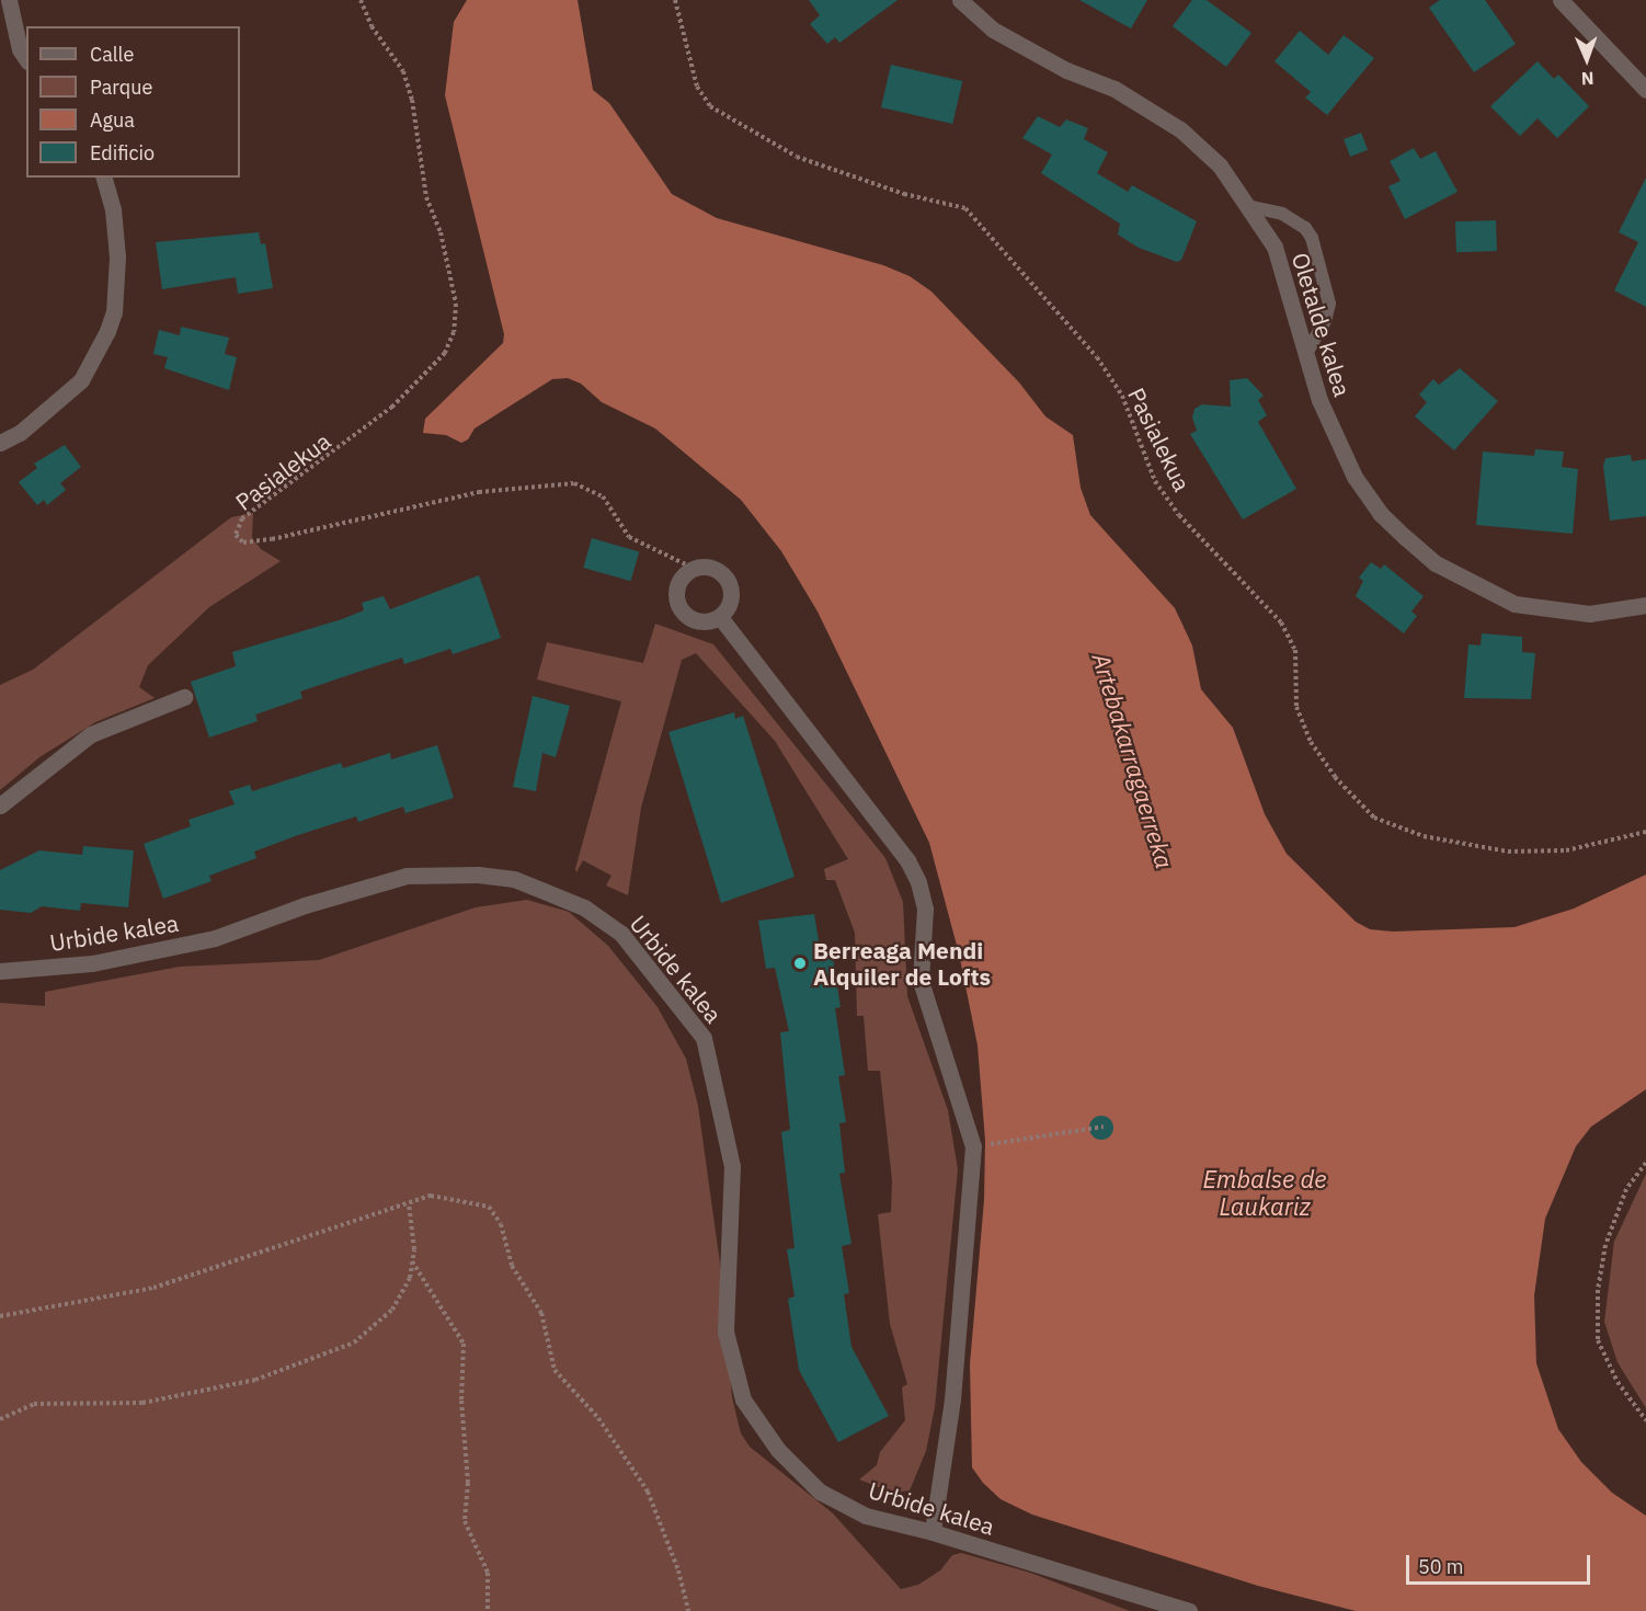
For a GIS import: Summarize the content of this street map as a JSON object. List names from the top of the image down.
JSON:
{
  "streets": {
    "street": ["Oletalde kalea", "Urbide kalea"],
    "path": ["Pasialekua"]
  },
  "water": ["Artebakarragaerreka", "Embalse de Laukariz"],
  "places": ["Berreaga Mendi Alquiler de Lofts"],
  "legend": [
    "Calle",
    "Parque",
    "Agua",
    "Edificio"
  ],
  "scale_bar": "50 m",
  "north": "bottom"
}
